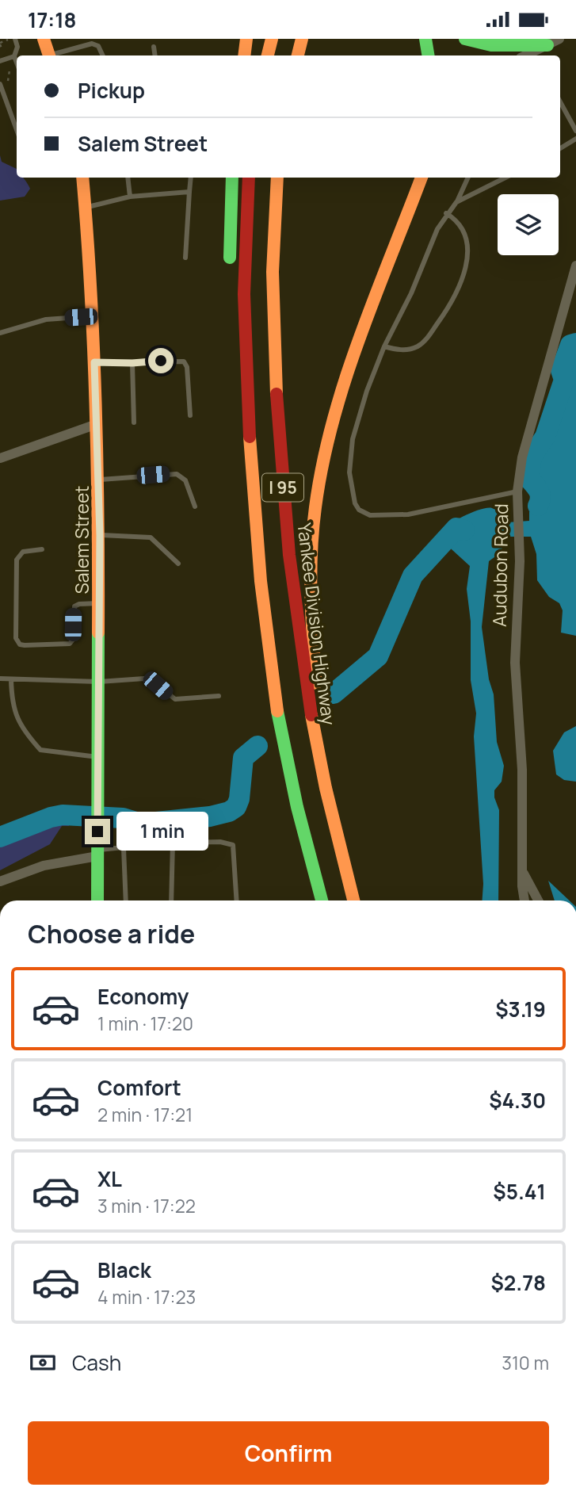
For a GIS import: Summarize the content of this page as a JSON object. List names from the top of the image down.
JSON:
{
  "streets": {
    "main road": ["I 95", "Salem Street", "Yankee Division Highway"],
    "street": ["Audubon Road"]
  },
  "page": {
    "status": "17:18",
    "banner": ["Pickup", "Salem Street"],
    "bubble": "1 min",
    "heading": "Choose a ride",
    "list": [
      {
        "name": "Economy",
        "note": "1 min · 17:20",
        "value": "$3.19"
      },
      {
        "name": "Comfort",
        "note": "2 min · 17:21",
        "value": "$4.30"
      },
      {
        "name": "XL",
        "note": "3 min · 17:22",
        "value": "$5.41"
      },
      {
        "name": "Black",
        "note": "4 min · 17:23",
        "value": "$2.78"
      }
    ],
    "pay": ["Cash", "310 m"],
    "buttons": "Confirm"
  }
}
